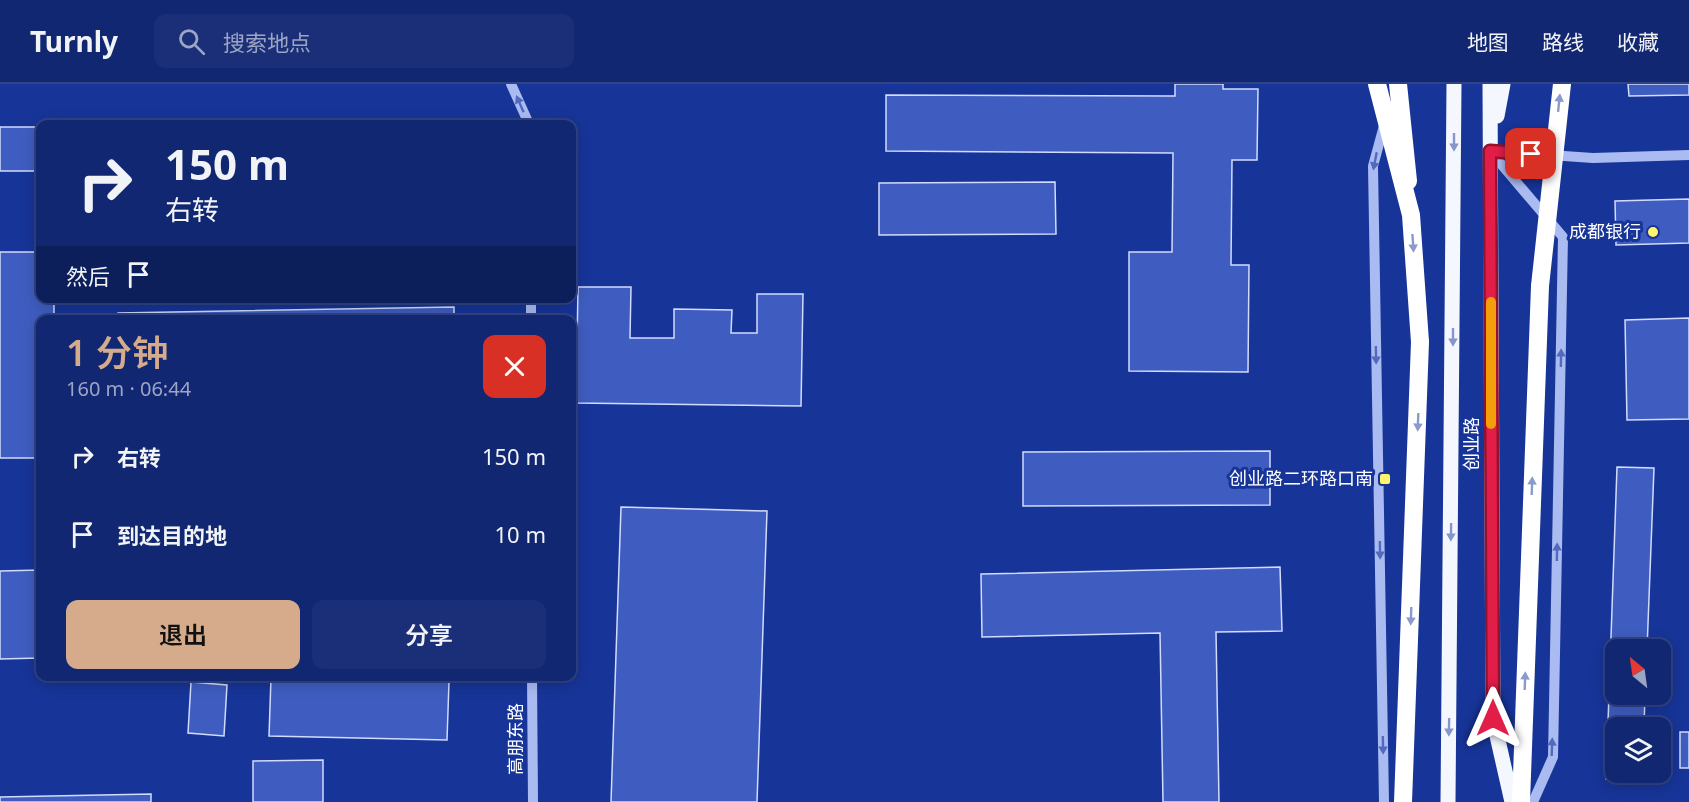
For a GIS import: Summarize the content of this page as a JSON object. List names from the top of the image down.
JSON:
{
  "streets": {
    "main road": ["创业路"],
    "street": ["高朋东路"]
  },
  "places": {
    "other": ["成都银行"],
    "transit": ["创业路二环路口南"]
  },
  "north": "top left",
  "page": {
    "header": "Turnly",
    "search": "搜索地点",
    "nav": ["地图", "路线", "收藏"],
    "turn": ["150 m", "右转"],
    "then": "然后",
    "heading": ["1 分钟", "160 m · 06:44"],
    "list": [
      {
        "name": "右转",
        "value": "150 m"
      },
      {
        "name": "到达目的地",
        "value": "10 m"
      }
    ],
    "buttons": ["退出", "分享"]
  }
}
